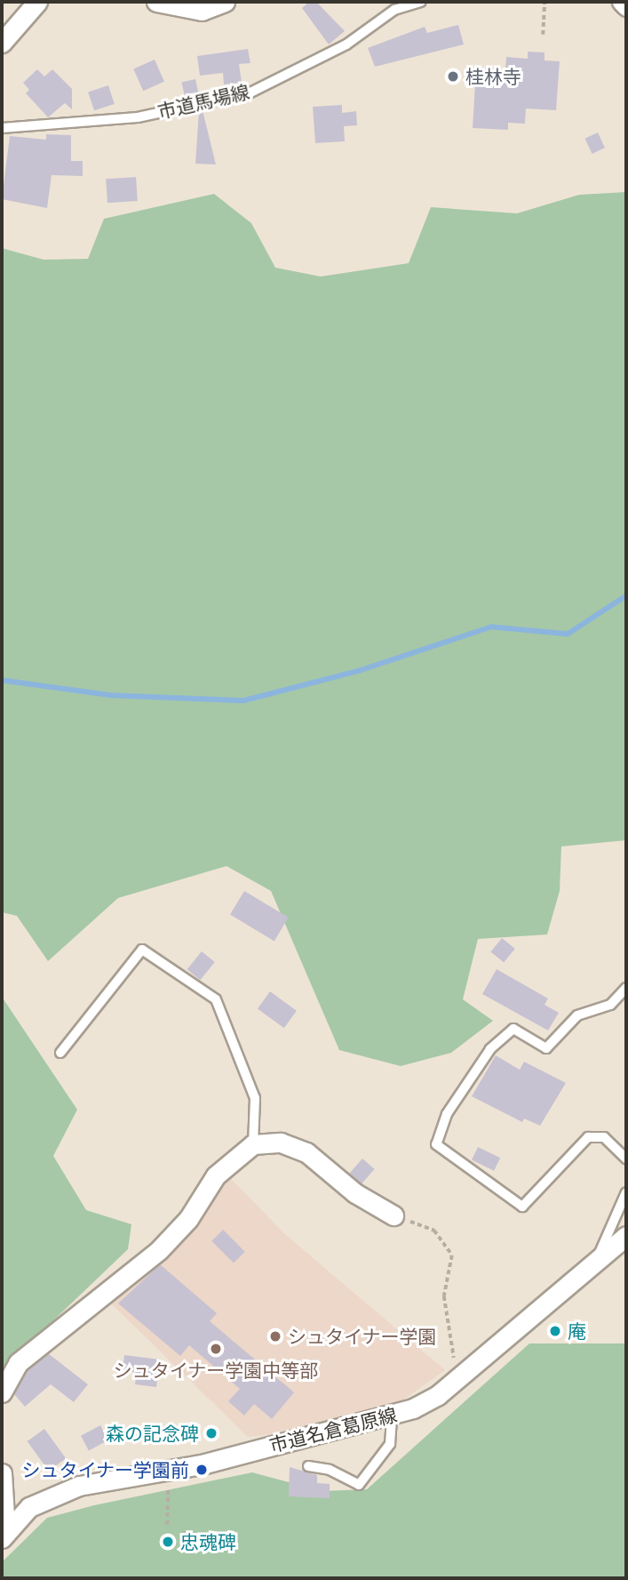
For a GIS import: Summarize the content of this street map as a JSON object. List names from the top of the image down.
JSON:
{
  "streets": {
    "street": ["市道名倉葛原線"],
    "lane": ["市道馬場線"]
  },
  "places": [
    "桂林寺",
    "庵",
    "シュタイナー学園",
    "シュタイナー学園中等部",
    "森の記念碑",
    "シュタイナー学園前",
    "忠魂碑"
  ]
}
